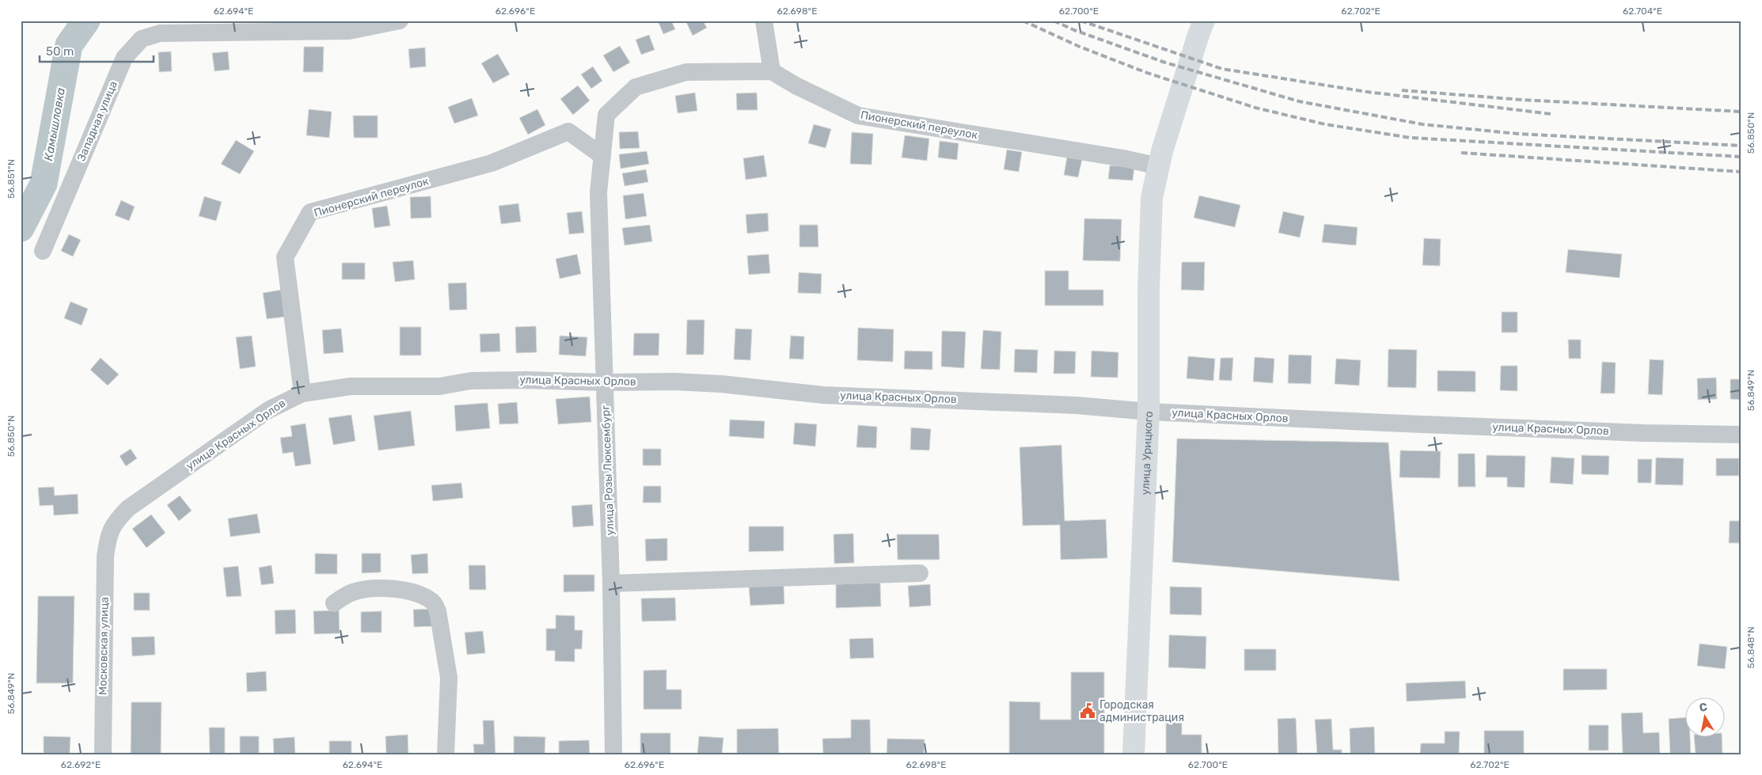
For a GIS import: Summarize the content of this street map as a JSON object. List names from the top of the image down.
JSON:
{
  "streets": {
    "main road": ["улица Урицкого"],
    "street": [
      "Западная улица",
      "Пионерский переулок",
      "улица Красных Орлов",
      "улица Розы Люксембург",
      "Московская улица"
    ]
  },
  "crossings": [
    ["Пионерский переулок", "улица Красных Орлов"],
    ["Пионерский переулок", "улица Урицкого"],
    ["Пионерский переулок", "улица Розы Люксембург"],
    ["улица Красных Орлов", "улица Урицкого"],
    ["улица Красных Орлов", "улица Розы Люксембург"],
    ["улица Красных Орлов", "Московская улица"]
  ],
  "water": ["Камышловка"],
  "places": {
    "public building": ["Городская администрация"]
  },
  "scale_bar": "50 m",
  "north": "top",
  "coordinates": [
    "62.694°E",
    "62.696°E",
    "62.698°E",
    "62.700°E",
    "62.702°E",
    "62.704°E",
    "56.850°N",
    "56.851°N",
    "56.849°N",
    "56.848°N",
    "62.692°E"
  ]
}
